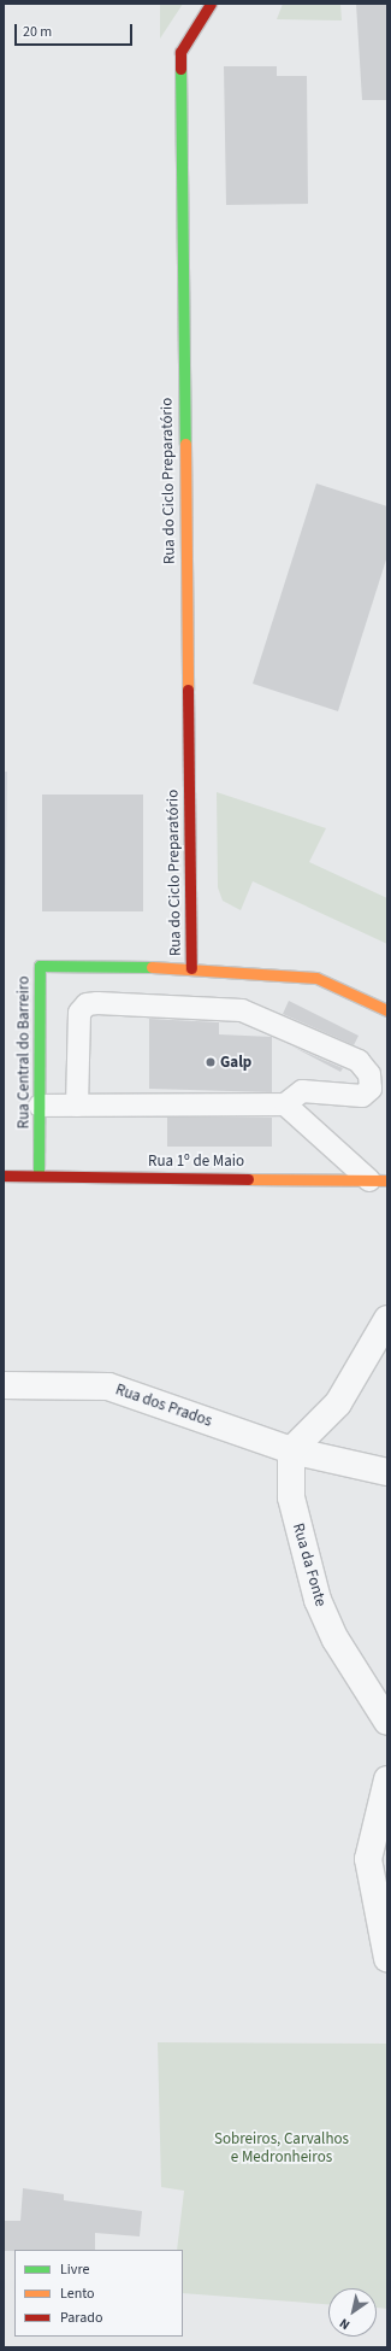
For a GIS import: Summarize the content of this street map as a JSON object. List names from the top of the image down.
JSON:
{
  "streets": {
    "street": [
      "Rua do Ciclo Preparatório",
      "Rua Central do Barreiro",
      "Rua 1º de Maio",
      "Rua dos Prados",
      "Rua da Fonte"
    ]
  },
  "crossings": [
    ["Rua do Ciclo Preparatório", "Rua Central do Barreiro"],
    ["Rua Central do Barreiro", "Rua 1º de Maio"],
    ["Rua dos Prados", "Rua da Fonte"]
  ],
  "parks": ["Sobreiros, Carvalhos e Medronheiros"],
  "places": ["Galp"],
  "legend": ["Livre", "Lento", "Parado"],
  "scale_bar": "20 m",
  "north": "bottom left"
}
